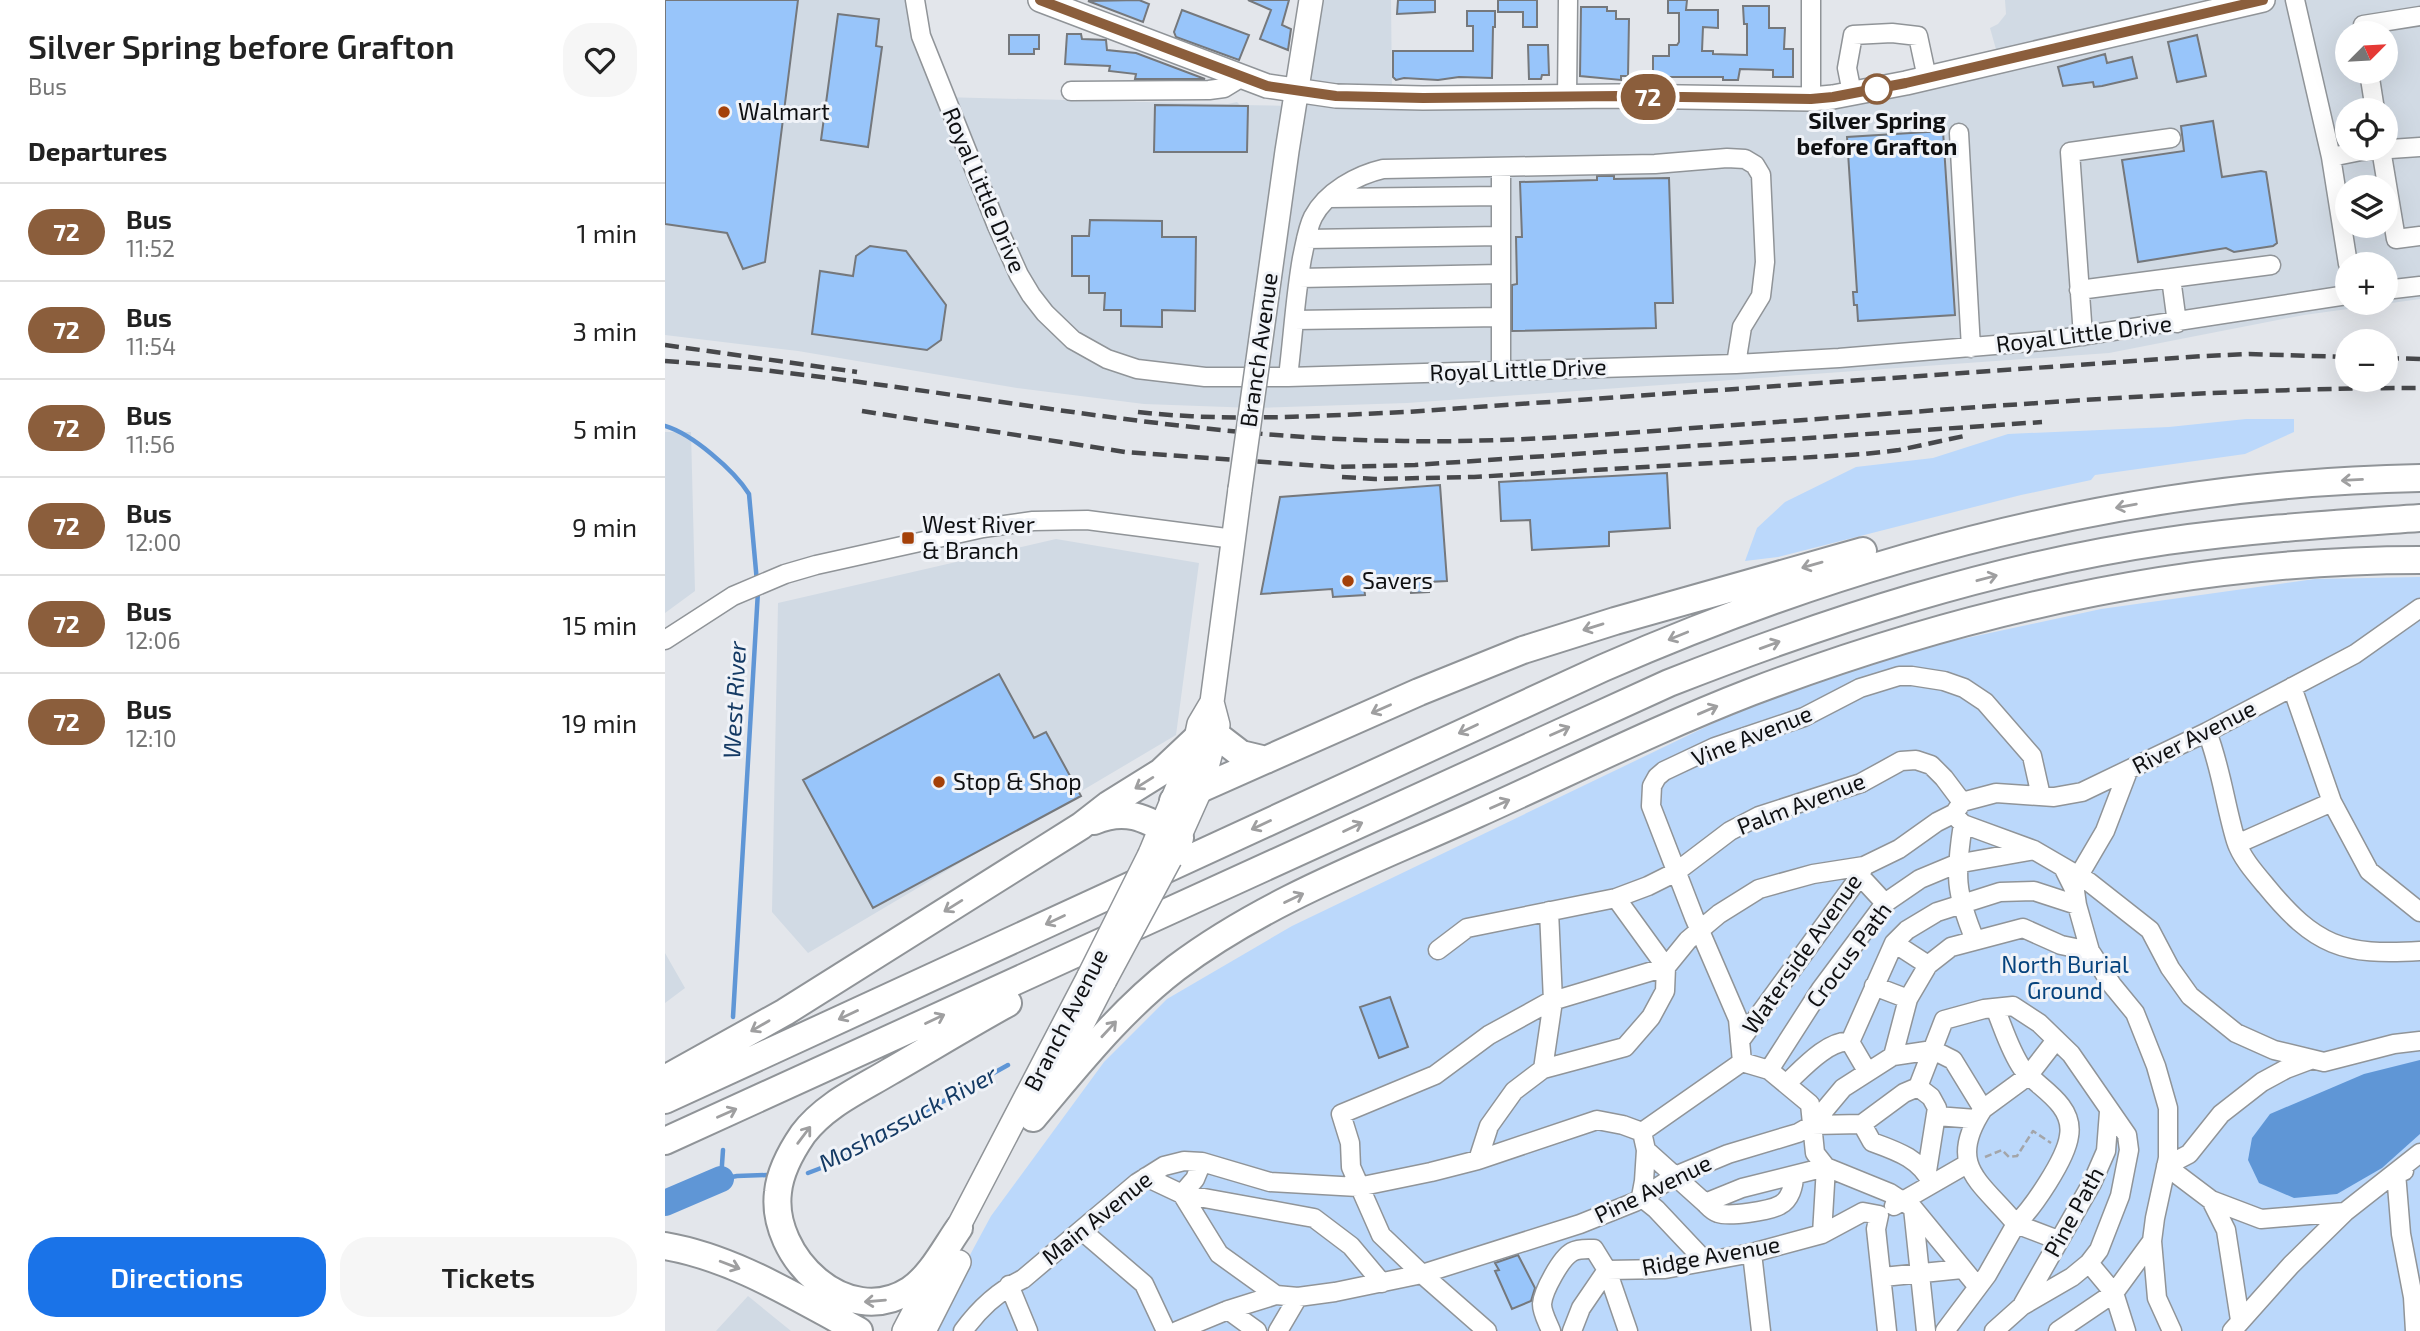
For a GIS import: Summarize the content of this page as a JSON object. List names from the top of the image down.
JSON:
{
  "streets": {
    "main road": ["Branch Avenue"],
    "street": [
      "Royal Little Drive",
      "Vine Avenue",
      "River Avenue",
      "Palm Avenue",
      "Waterside Avenue",
      "Crocus Path",
      "Pine Avenue",
      "Pine Path",
      "Main Avenue",
      "Ridge Avenue"
    ]
  },
  "crossings": [
    ["Vine Avenue", "River Avenue"],
    ["Vine Avenue", "Palm Avenue"],
    ["Vine Avenue", "Waterside Avenue"],
    ["River Avenue", "Palm Avenue"]
  ],
  "water": ["West River", "Moshassuck River"],
  "parks": ["North Burial Ground"],
  "places": {
    "other": [
      "Silver Spring before Grafton",
      "Walmart",
      "Savers",
      "Stop & Shop"
    ],
    "transit": ["West River & Branch"]
  },
  "lines": ["bus line 72"],
  "north": "top right",
  "page": {
    "heading": [
      ["Silver Spring before Grafton", "Bus"],
      "Departures"
    ],
    "on_map": "72",
    "map_buttons": ["+", "−"],
    "list": [
      {
        "mark": "72",
        "name": "Bus",
        "note": "11:52",
        "value": "1 min"
      },
      {
        "mark": "72",
        "name": "Bus",
        "note": "11:54",
        "value": "3 min"
      },
      {
        "mark": "72",
        "name": "Bus",
        "note": "11:56",
        "value": "5 min"
      },
      {
        "mark": "72",
        "name": "Bus",
        "note": "12:00",
        "value": "9 min"
      },
      {
        "mark": "72",
        "name": "Bus",
        "note": "12:06",
        "value": "15 min"
      },
      {
        "mark": "72",
        "name": "Bus",
        "note": "12:10",
        "value": "19 min"
      }
    ],
    "buttons": ["Directions", "Tickets"]
  }
}
